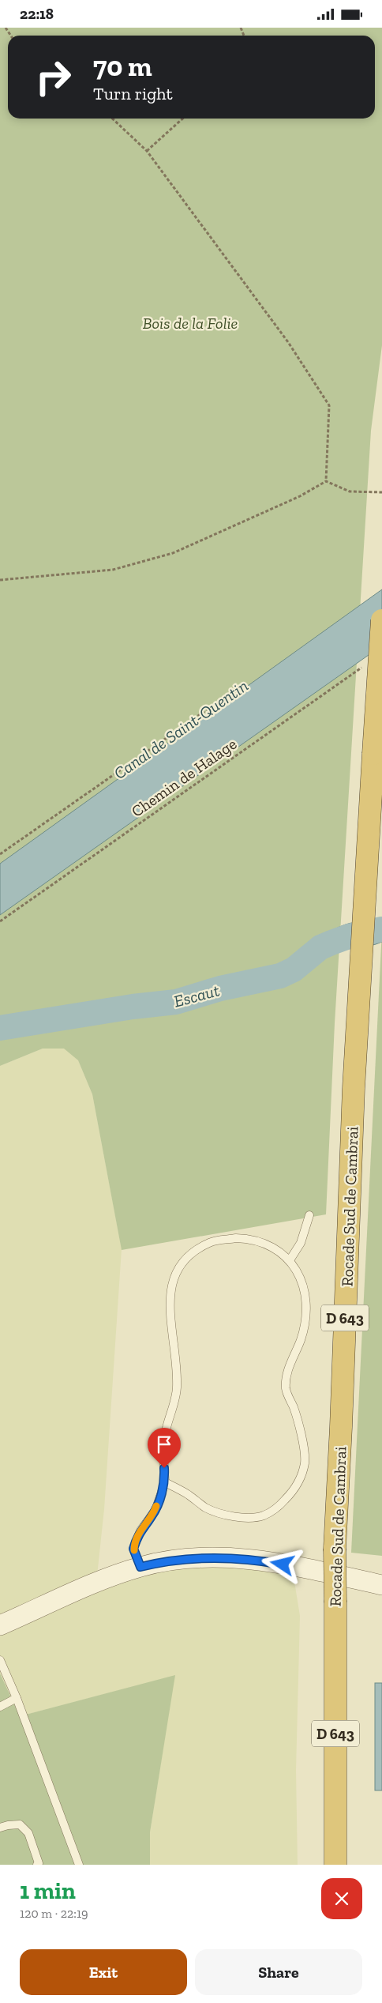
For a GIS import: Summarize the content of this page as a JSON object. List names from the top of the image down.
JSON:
{
  "streets": {
    "highway": ["Rocade Sud de Cambrai", "D 643"],
    "path": ["Chemin de Halage"]
  },
  "water": ["Canal de Saint-Quentin", "Escaut"],
  "parks": ["Bois de la Folie"],
  "page": {
    "status": "22:18",
    "turn": ["70 m", "Turn right"],
    "heading": ["1 min", "120 m · 22:19"],
    "buttons": ["Exit", "Share"]
  }
}
